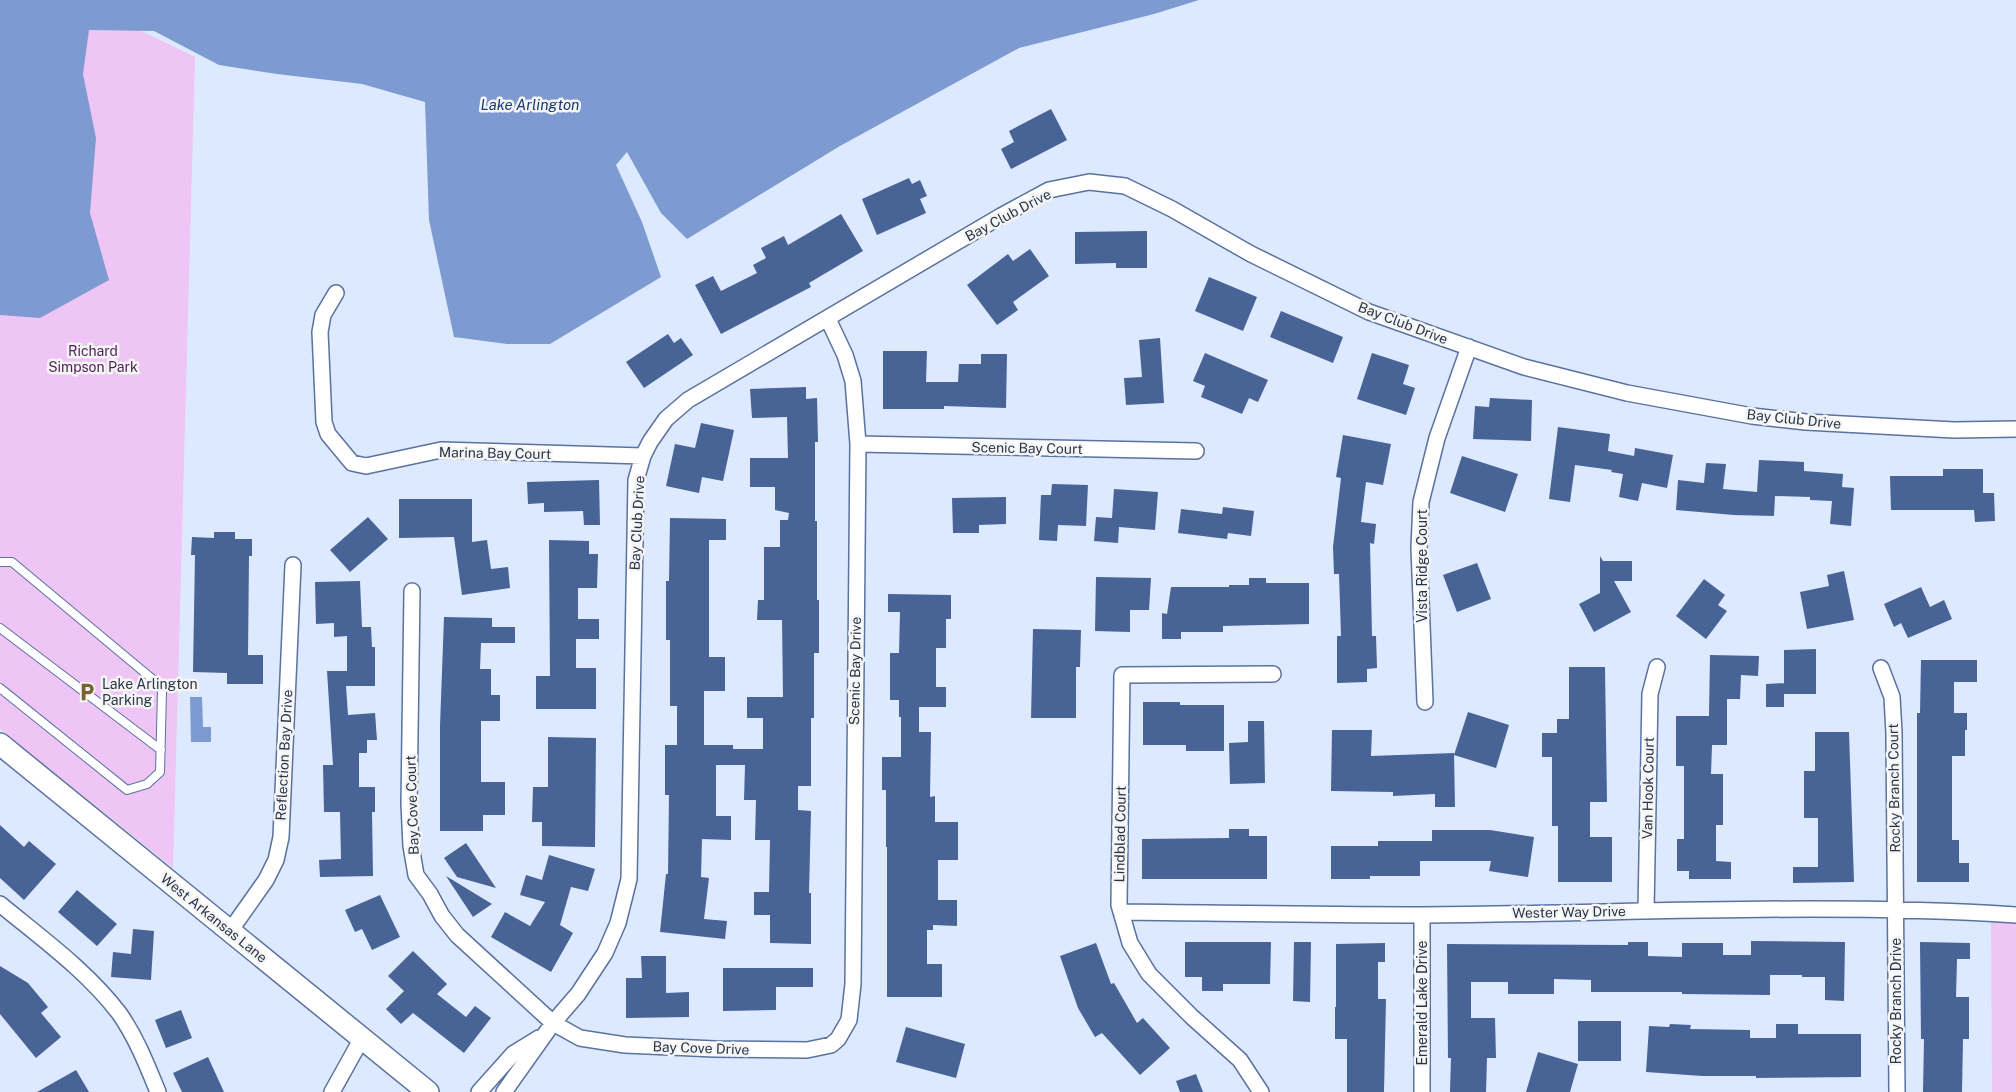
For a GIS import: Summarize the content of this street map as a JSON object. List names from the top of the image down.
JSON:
{
  "streets": {
    "street": [
      "Bay Club Drive",
      "Scenic Bay Court",
      "Marina Bay Court",
      "Vista Ridge Court",
      "Scenic Bay Drive",
      "Reflection Bay Drive",
      "Van Hook Court",
      "Rocky Branch Court",
      "Bay Cove Court",
      "Lindblad Court",
      "Wester Way Drive",
      "West Arkansas Lane",
      "Rocky Branch Drive",
      "Emerald Lake Drive",
      "Bay Cove Drive"
    ]
  },
  "crossings": [
    ["Bay Club Drive", "Marina Bay Court"],
    ["Bay Club Drive", "Vista Ridge Court"],
    ["Bay Club Drive", "Scenic Bay Drive"],
    ["Bay Club Drive", "Bay Cove Court"],
    ["Bay Club Drive", "Bay Cove Drive"],
    ["Scenic Bay Court", "Scenic Bay Drive"],
    ["Scenic Bay Drive", "Bay Cove Drive"],
    ["Reflection Bay Drive", "West Arkansas Lane"],
    ["Van Hook Court", "Wester Way Drive"],
    ["Rocky Branch Court", "Wester Way Drive"],
    ["Rocky Branch Court", "Rocky Branch Drive"],
    ["Bay Cove Court", "Bay Cove Drive"],
    ["Lindblad Court", "Wester Way Drive"],
    ["Wester Way Drive", "Rocky Branch Drive"],
    ["Wester Way Drive", "Emerald Lake Drive"]
  ],
  "water": ["Lake Arlington"],
  "parks": ["Richard Simpson Park"],
  "places": {
    "parking": ["Lake Arlington Parking"]
  }
}
